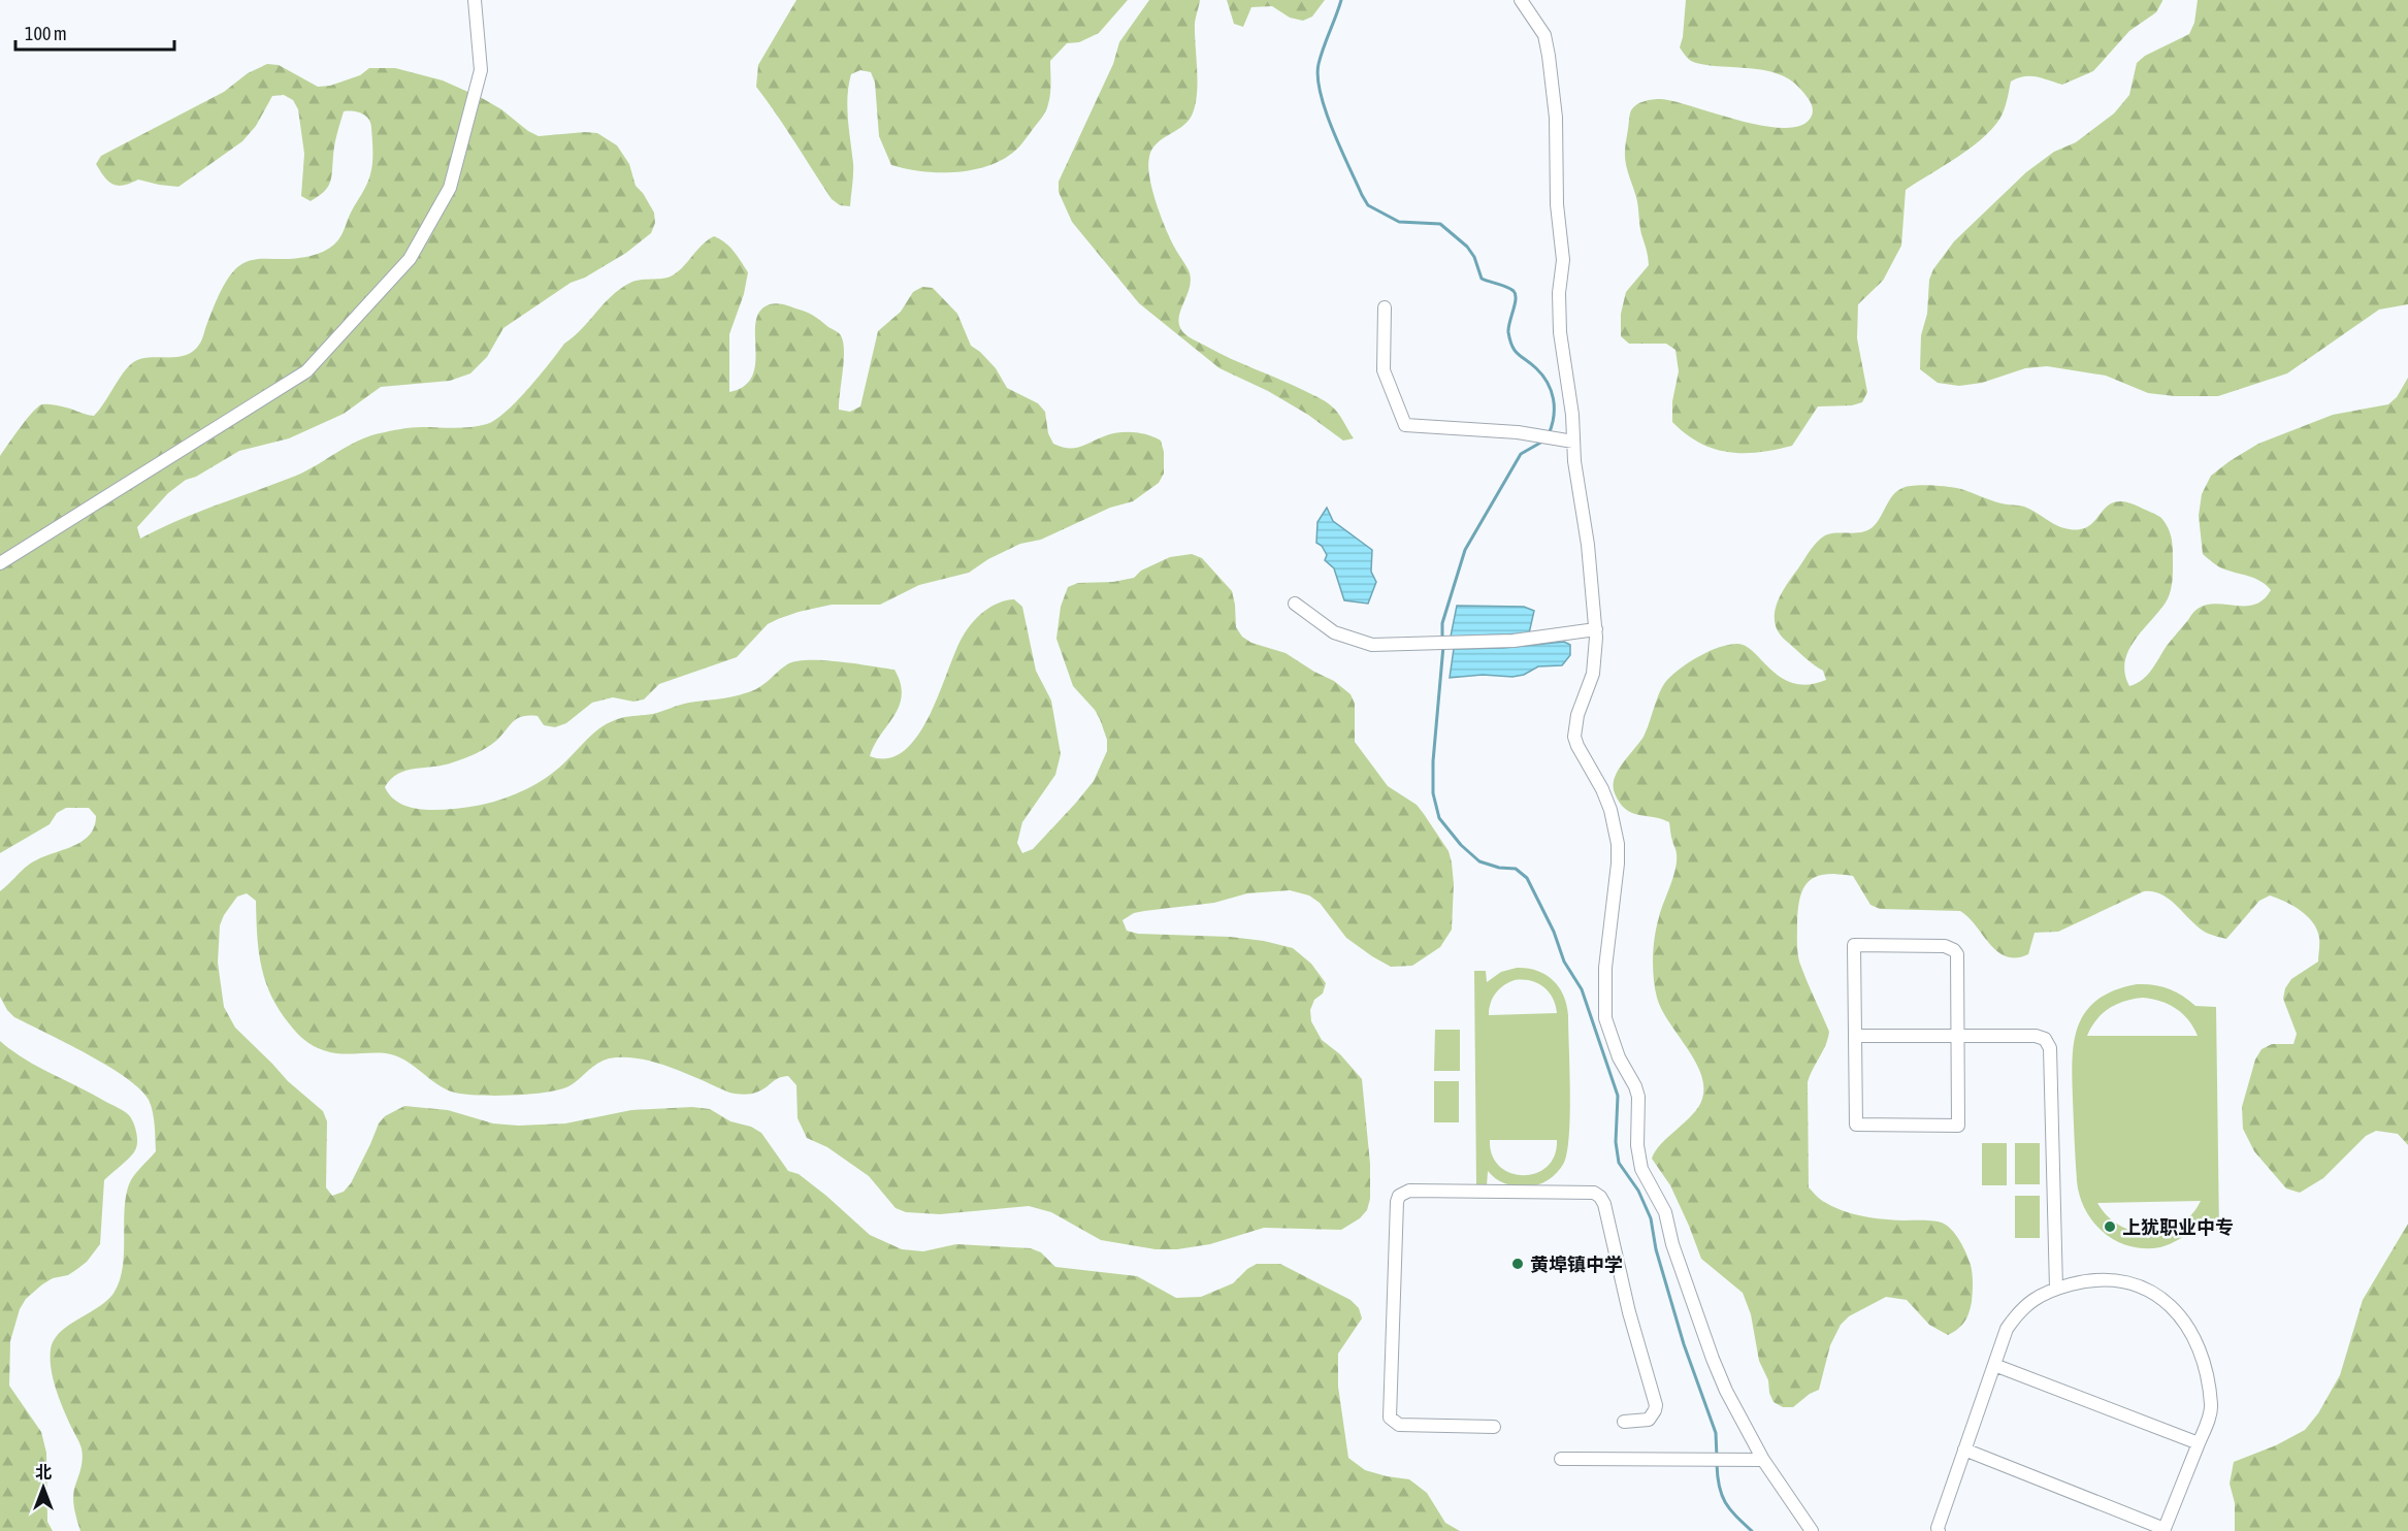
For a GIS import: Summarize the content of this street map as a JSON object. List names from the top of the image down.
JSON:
{
  "places": ["上犹职业中专", "黄埠镇中学"],
  "scale_bar": "100 m",
  "north": "top"
}
